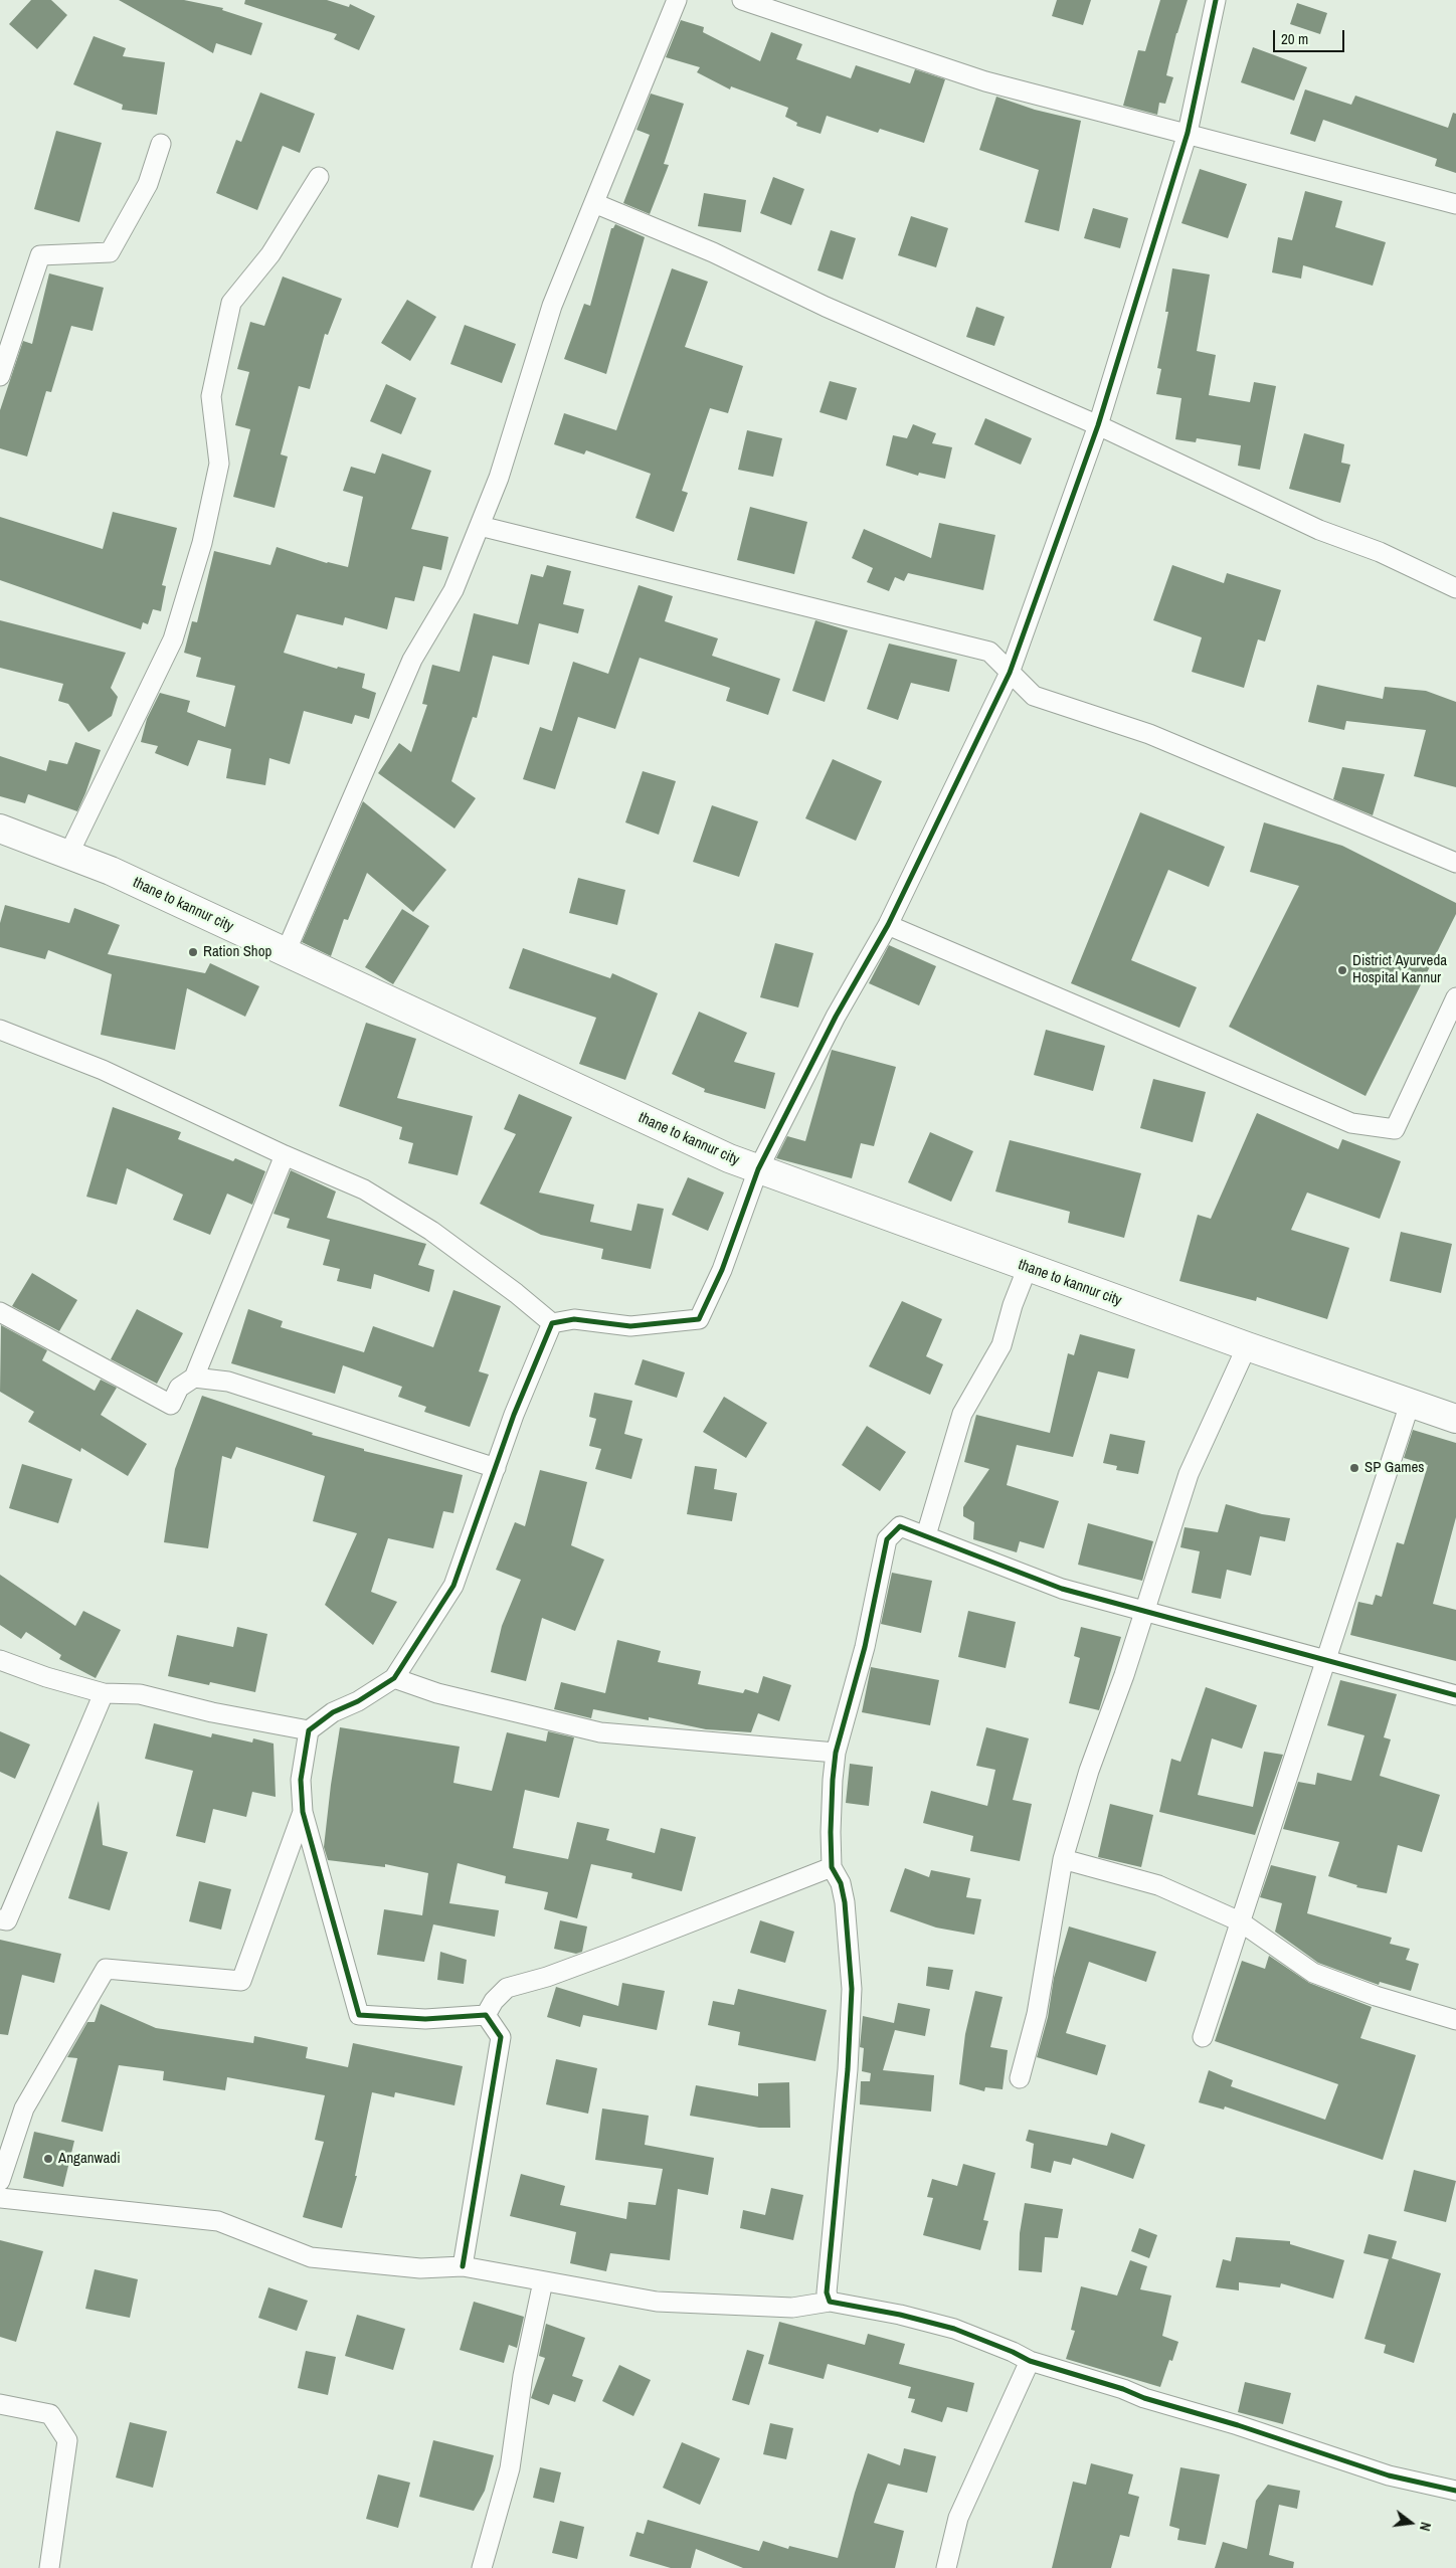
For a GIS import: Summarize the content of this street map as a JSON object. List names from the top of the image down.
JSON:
{
  "streets": {
    "street": ["thane to kannur city"]
  },
  "places": [
    "Ration Shop",
    "District Ayurveda Hospital Kannur",
    "SP Games",
    "Anganwadi"
  ],
  "scale_bar": "20 m",
  "north": "right"
}
